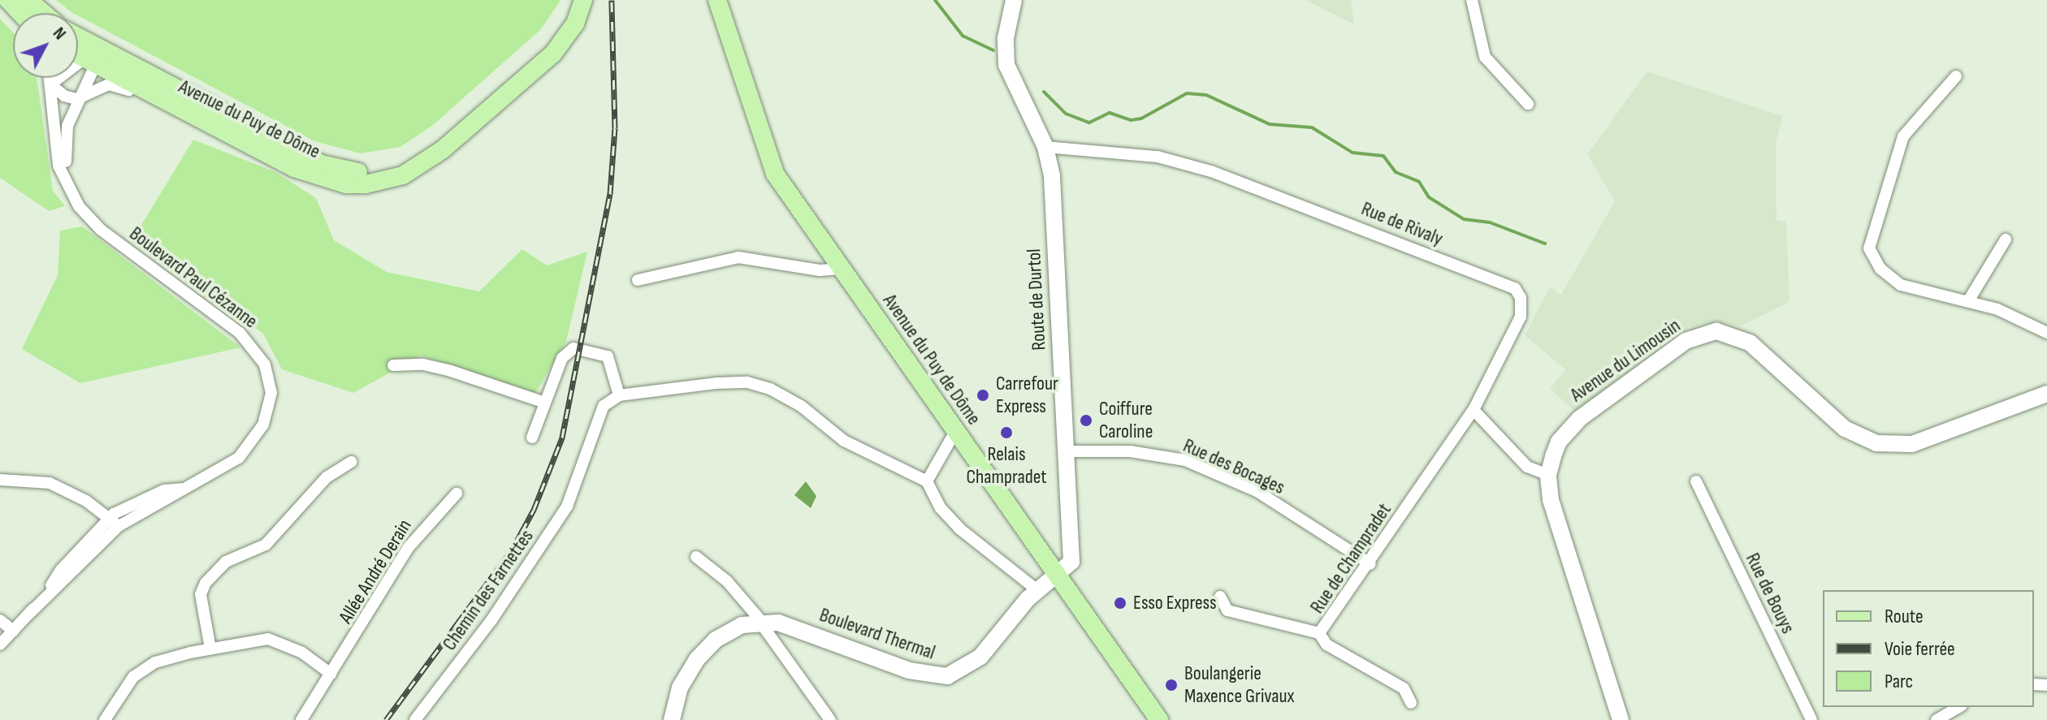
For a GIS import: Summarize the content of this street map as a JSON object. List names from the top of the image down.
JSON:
{
  "streets": {
    "main road": [
      "Avenue du Puy de Dôme",
      "Route de Durtol",
      "Avenue du Limousin",
      "Boulevard Thermal"
    ],
    "street": [
      "Rue de Rivaly",
      "Boulevard Paul Cézanne",
      "Rue des Bocages",
      "Rue de Champradet",
      "Allée André Derain",
      "Chemin des Farnettes",
      "Rue de Bouys"
    ]
  },
  "crossings": [
    ["Avenue du Puy de Dôme", "Route de Durtol"],
    ["Avenue du Puy de Dôme", "Boulevard Thermal"],
    ["Rue de Rivaly", "Route de Durtol"],
    ["Rue de Rivaly", "Rue de Champradet"],
    ["Route de Durtol", "Rue des Bocages"],
    ["Route de Durtol", "Boulevard Thermal"],
    ["Rue des Bocages", "Rue de Champradet"]
  ],
  "places": [
    "Carrefour Express",
    "Coiffure Caroline",
    "Relais Champradet",
    "Esso Express",
    "Boulangerie Maxence Grivaux"
  ],
  "legend": ["Route", "Voie ferrée", "Parc"],
  "north": "top right"
}
